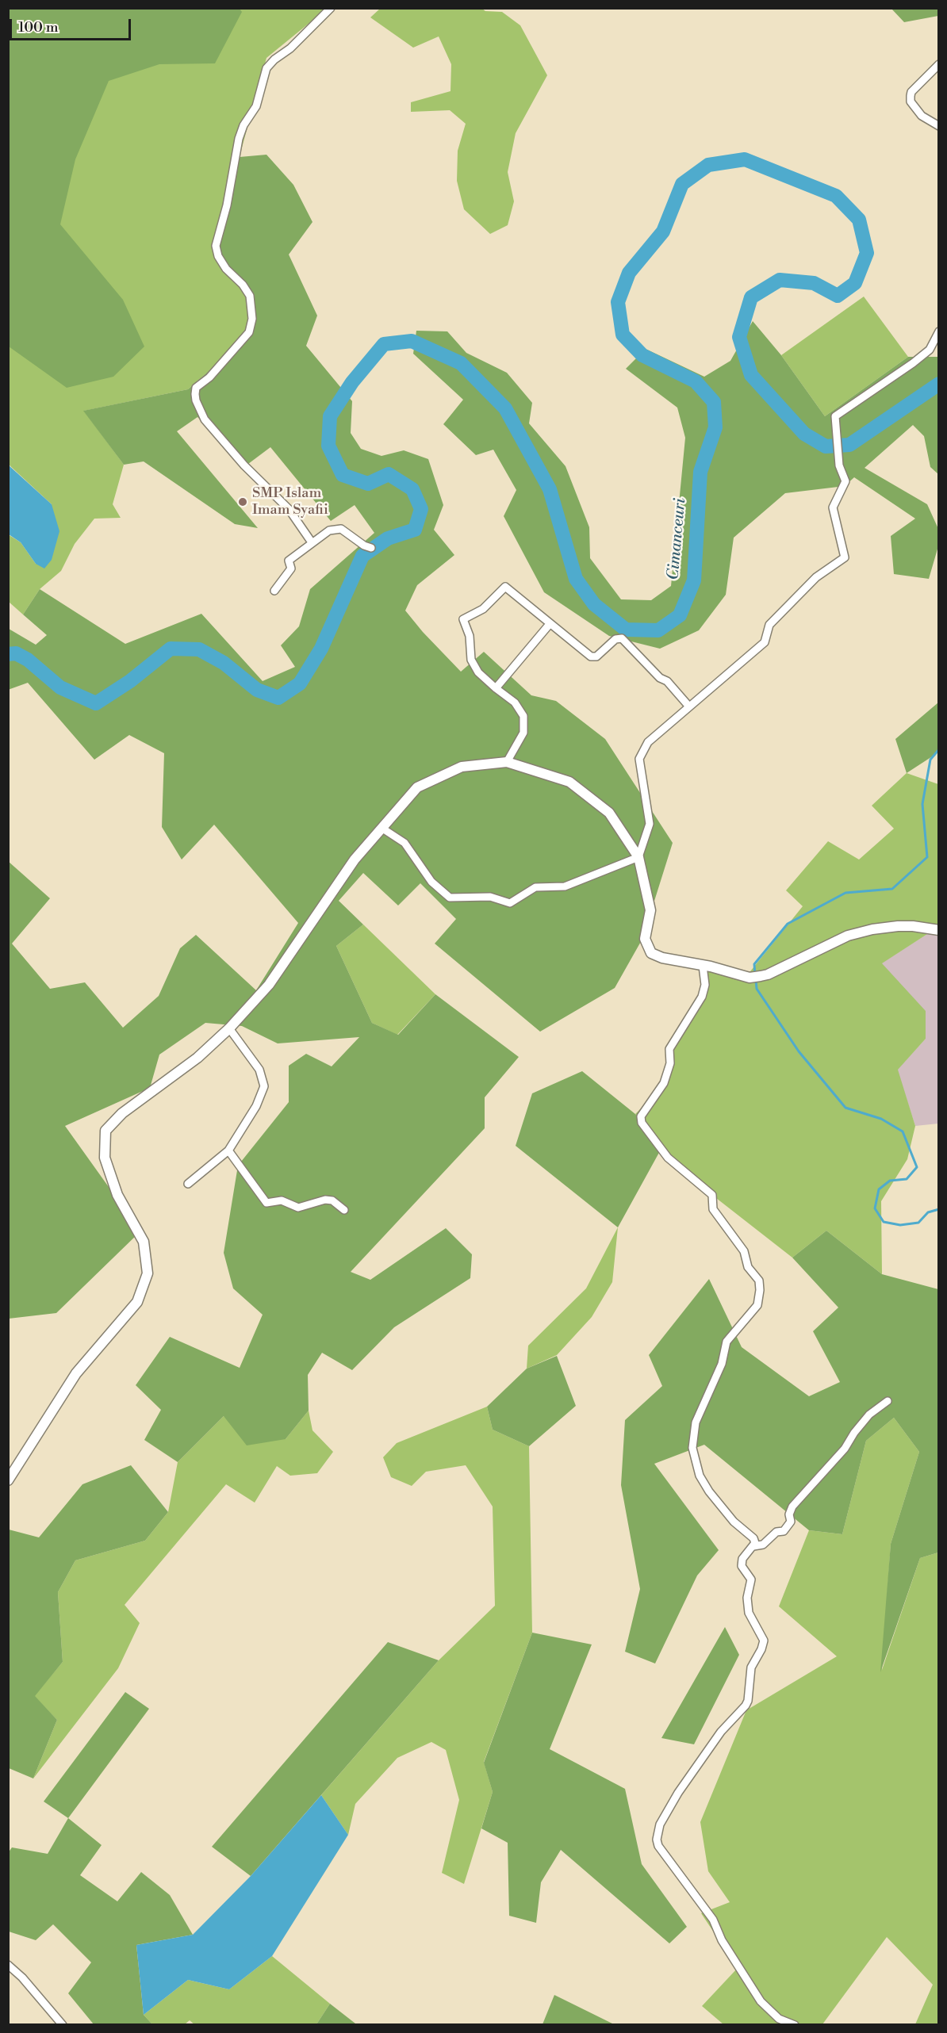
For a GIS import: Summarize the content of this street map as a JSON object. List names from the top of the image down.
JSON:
{
  "water": ["Cimanceuri"],
  "places": ["SMP Islam Imam Syafii"],
  "scale_bar": "100 m"
}
